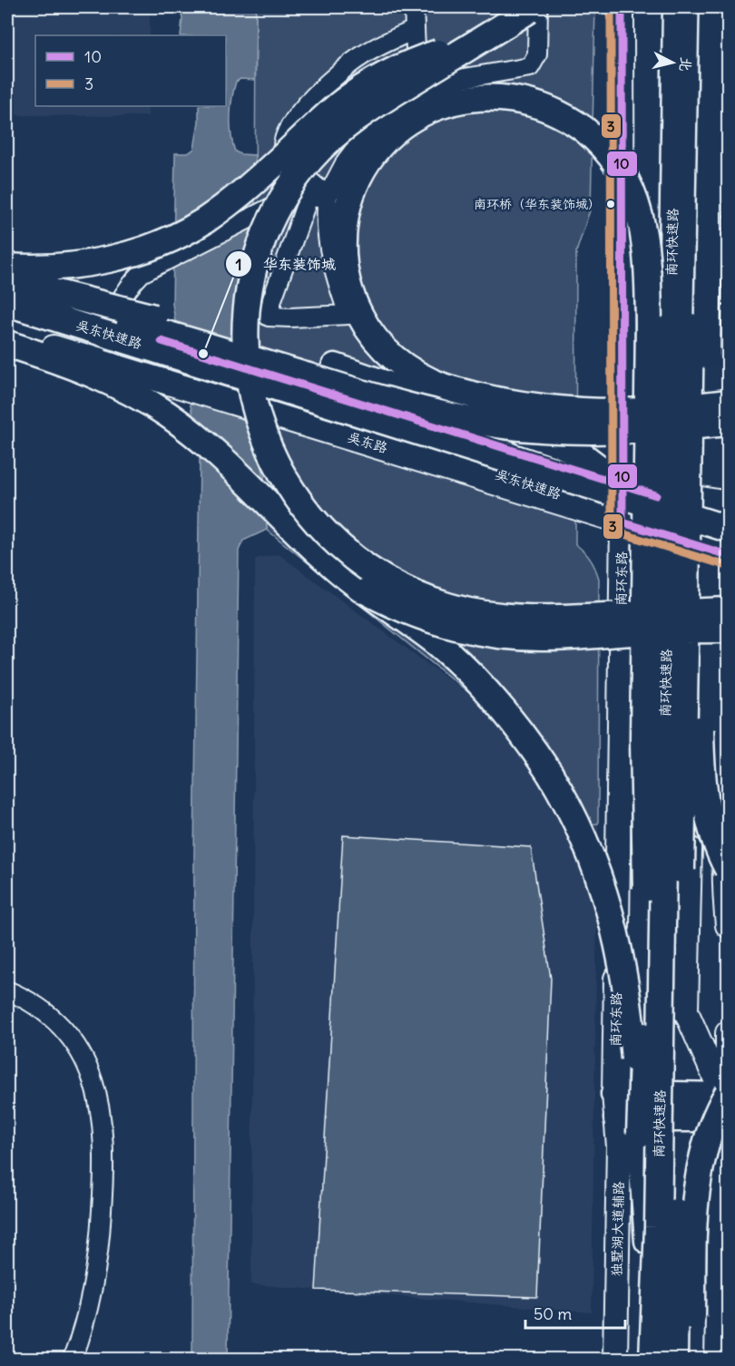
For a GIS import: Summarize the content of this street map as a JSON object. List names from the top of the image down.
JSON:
{
  "streets": {
    "highway": ["南环快速路", "吴东快速路"],
    "main road": ["吴东路", "南环东路", "独墅湖大道辅路"]
  },
  "crossings": [
    ["吴东快速路", "吴东路"],
    ["吴东路", "南环东路"],
    ["南环东路", "独墅湖大道辅路"]
  ],
  "places": ["南环桥（华东装饰城）", "华东装饰城"],
  "lines": ["transit line 10", "transit line 3"],
  "legend": ["10", "3"],
  "scale_bar": "50 m",
  "north": "right"
}
